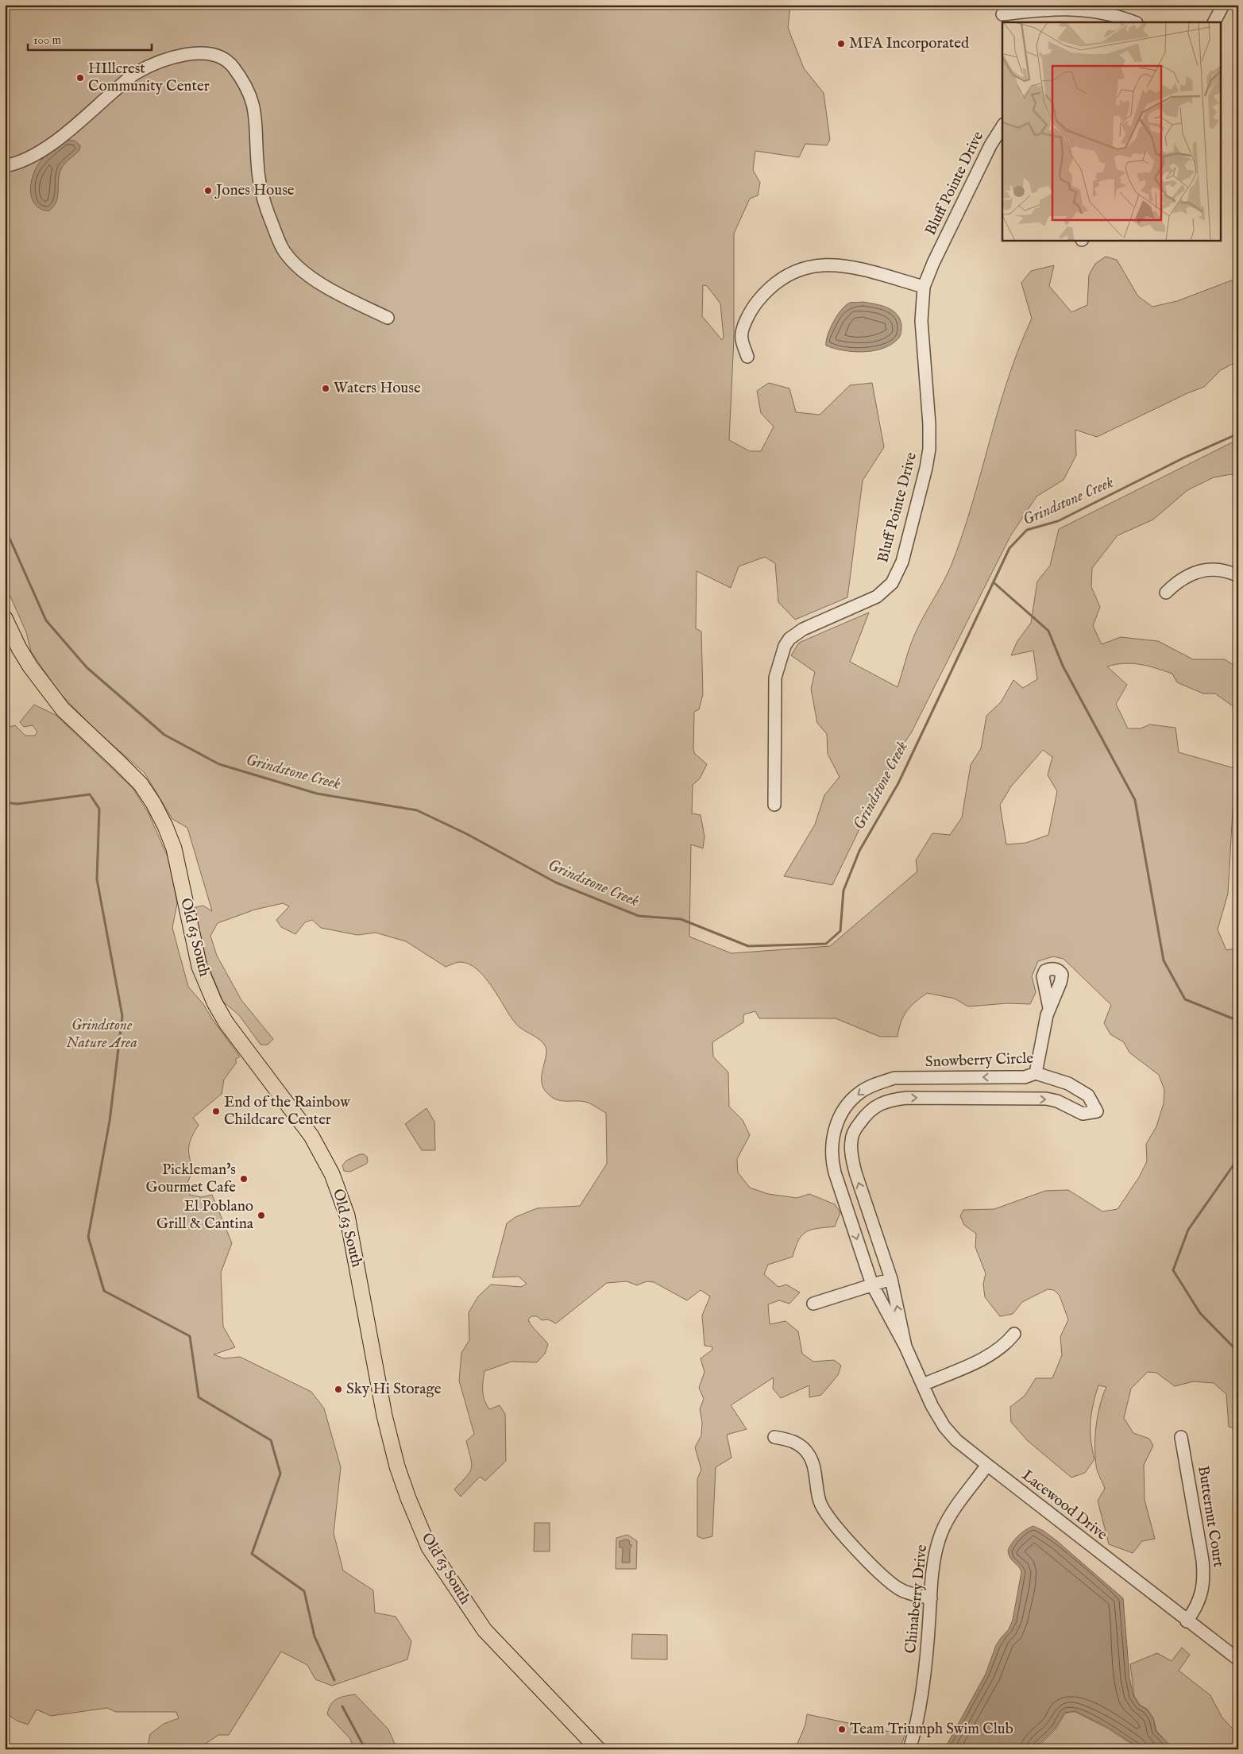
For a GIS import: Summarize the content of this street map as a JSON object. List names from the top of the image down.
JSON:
{
  "streets": {
    "main road": ["Old 63 South"],
    "street": [
      "Bluff Pointe Drive",
      "Snowberry Circle",
      "Lacewood Drive",
      "Butternut Court",
      "Chinaberry Drive"
    ]
  },
  "crossings": [
    ["Snowberry Circle", "Lacewood Drive"],
    ["Lacewood Drive", "Butternut Court"],
    ["Lacewood Drive", "Chinaberry Drive"]
  ],
  "water": ["Grindstone Creek"],
  "parks": ["Grindstone Nature Area"],
  "places": [
    "MFA Incorporated",
    "HIllcrest Community Center",
    "Jones House",
    "Waters House",
    "End of the Rainbow Childcare Center",
    "Pickleman's Gourmet Cafe",
    "El Poblano Grill & Cantina",
    "Sky Hi Storage",
    "Team Triumph Swim Club"
  ],
  "scale_bar": "100 m"
}
